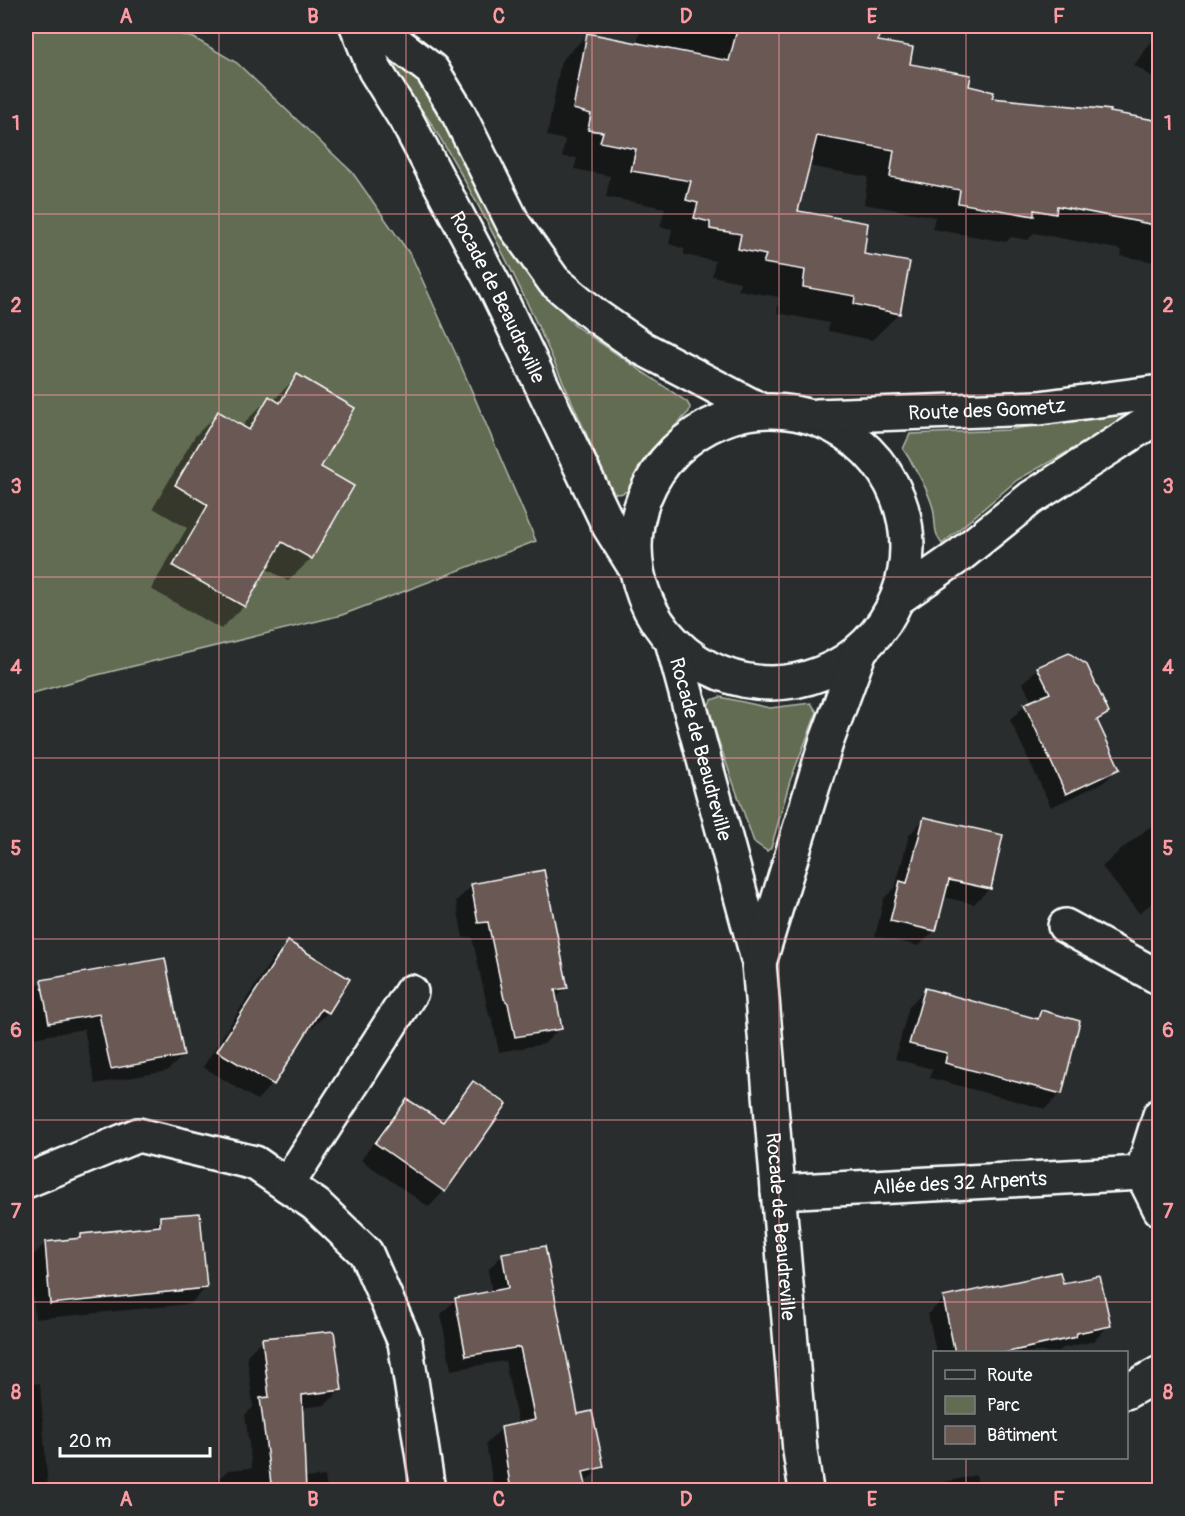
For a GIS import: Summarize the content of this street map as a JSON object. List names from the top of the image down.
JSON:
{
  "streets": {
    "street": ["Rocade de Beaudreville", "Route des Gometz", "Allée des 32 Arpents"]
  },
  "crossings": [
    ["Rocade de Beaudreville", "Allée des 32 Arpents"]
  ],
  "legend": ["Route", "Parc", "Bâtiment"],
  "scale_bar": "20 m",
  "grid": {
    "columns": [
      "A",
      "B",
      "C",
      "D",
      "E",
      "F"
    ],
    "rows": [
      "1",
      "2",
      "3",
      "4",
      "5",
      "6",
      "7",
      "8"
    ]
  }
}
